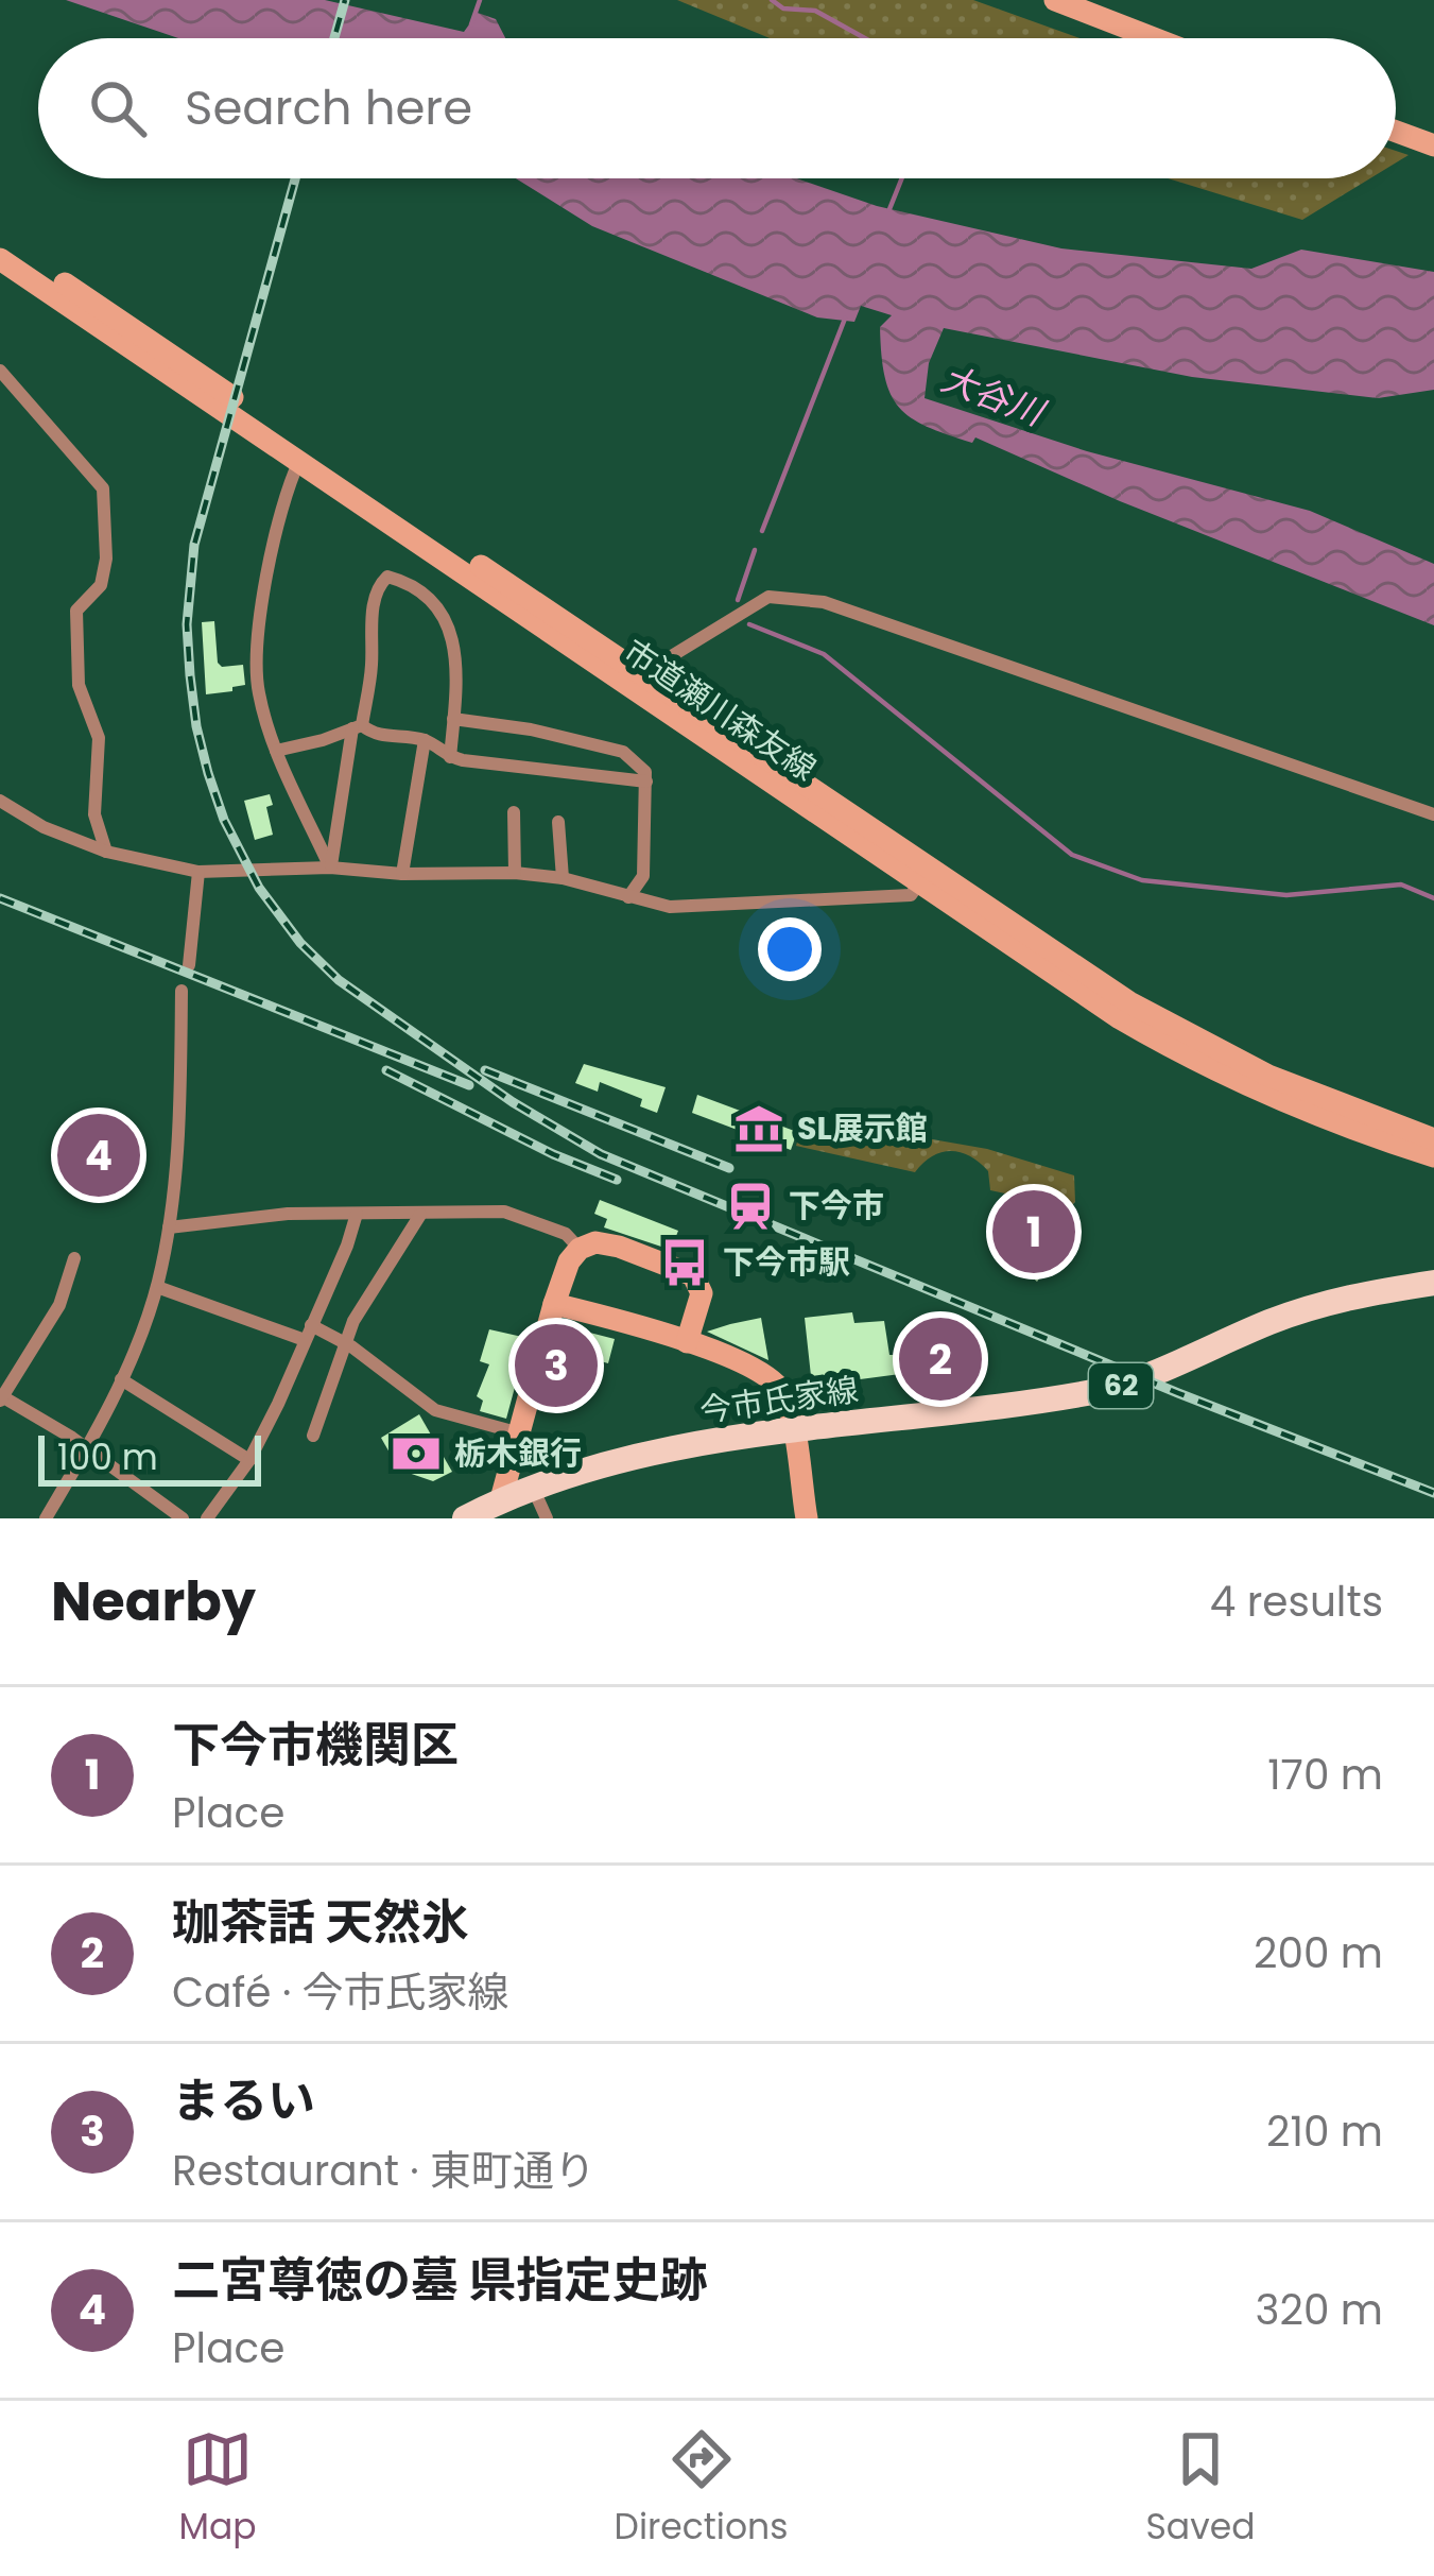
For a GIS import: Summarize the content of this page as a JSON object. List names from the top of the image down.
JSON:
{
  "streets": {
    "main road": ["62", "今市氏家線"],
    "street": ["市道瀬川森友線"]
  },
  "crossings": [
    ["62", "今市氏家線"]
  ],
  "water": ["大谷川"],
  "places": {
    "museum": ["SL展示館"],
    "station": ["下今市"],
    "bus stop": ["下今市駅"],
    "bank": ["栃木銀行"]
  },
  "scale_bar": "100 m",
  "page": {
    "search": "Search here",
    "pins": [
      "4",
      "1",
      "2",
      "3"
    ],
    "scale": "100 m",
    "heading": ["Nearby", "4 results"],
    "list": [
      {
        "mark": "1",
        "name": "下今市機関区",
        "note": "Place",
        "value": "170 m"
      },
      {
        "mark": "2",
        "name": "珈茶話 天然氷",
        "note": "Café · 今市氏家線",
        "value": "200 m"
      },
      {
        "mark": "3",
        "name": "まるい",
        "note": "Restaurant · 東町通り",
        "value": "210 m"
      },
      {
        "mark": "4",
        "name": "二宮尊徳の墓 県指定史跡",
        "note": "Place",
        "value": "320 m"
      }
    ],
    "nav": ["Map", "Directions", "Saved"]
  }
}
